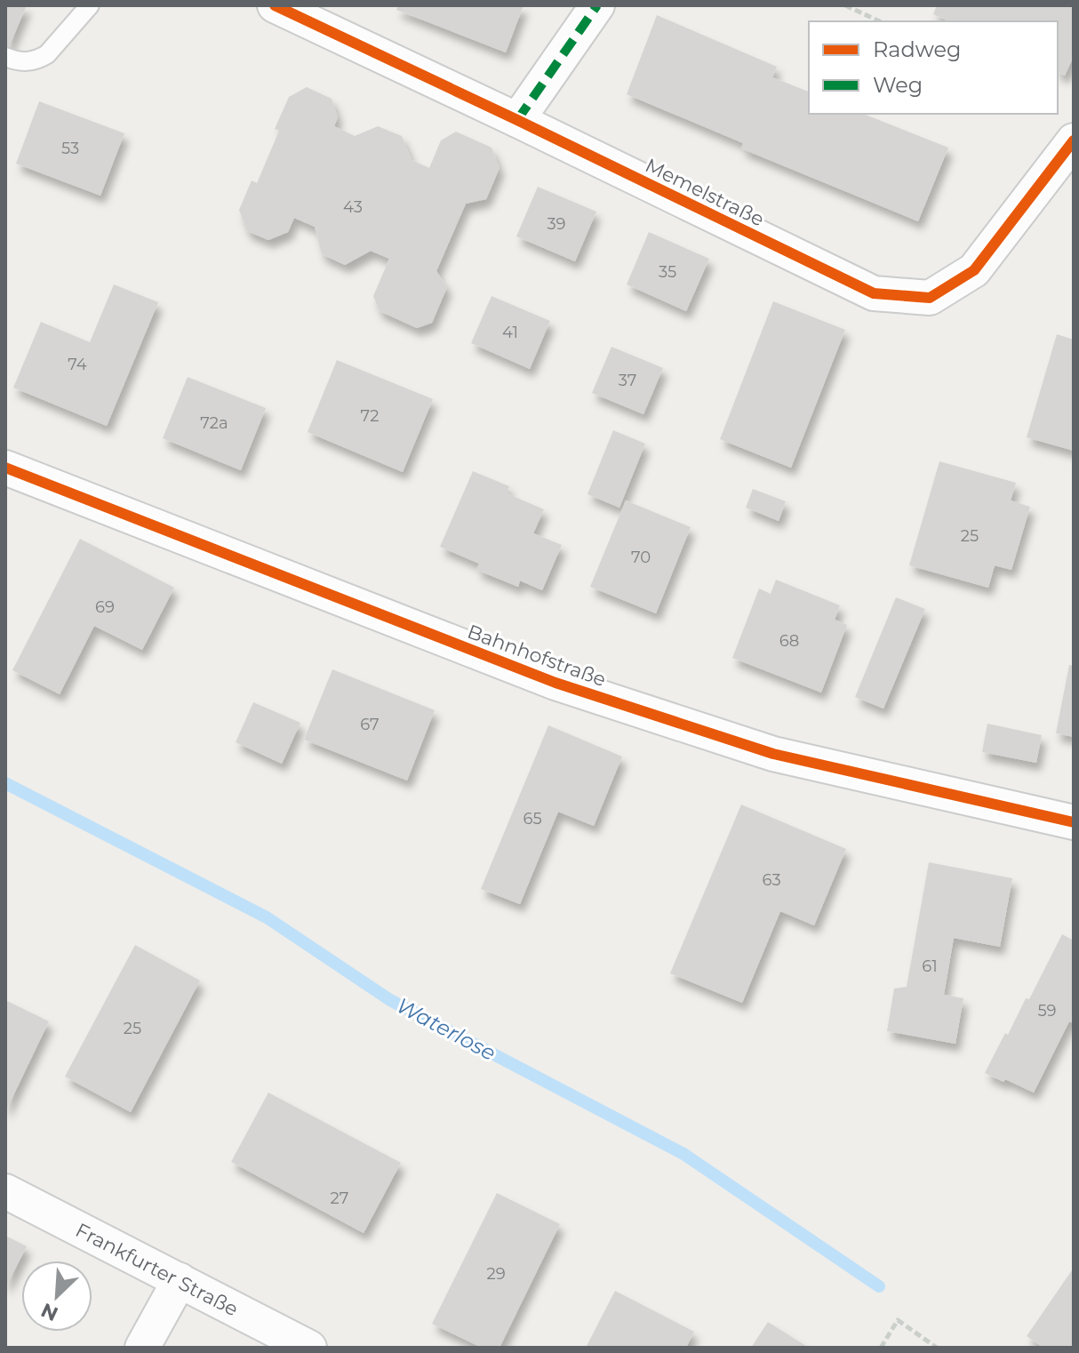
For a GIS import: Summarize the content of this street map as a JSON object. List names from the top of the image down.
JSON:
{
  "streets": {
    "street": ["Memelstraße", "Bahnhofstraße", "Frankfurter Straße"]
  },
  "water": ["Waterlose"],
  "house_numbers": [
    "53",
    "43",
    "39",
    "35",
    "41",
    "74",
    "37",
    "72",
    "72a",
    "25",
    "70",
    "69",
    "68",
    "67",
    "65",
    "63",
    "61",
    "59",
    "25",
    "27",
    "29"
  ],
  "legend": ["Radweg", "Weg"],
  "north": "bottom left"
}
